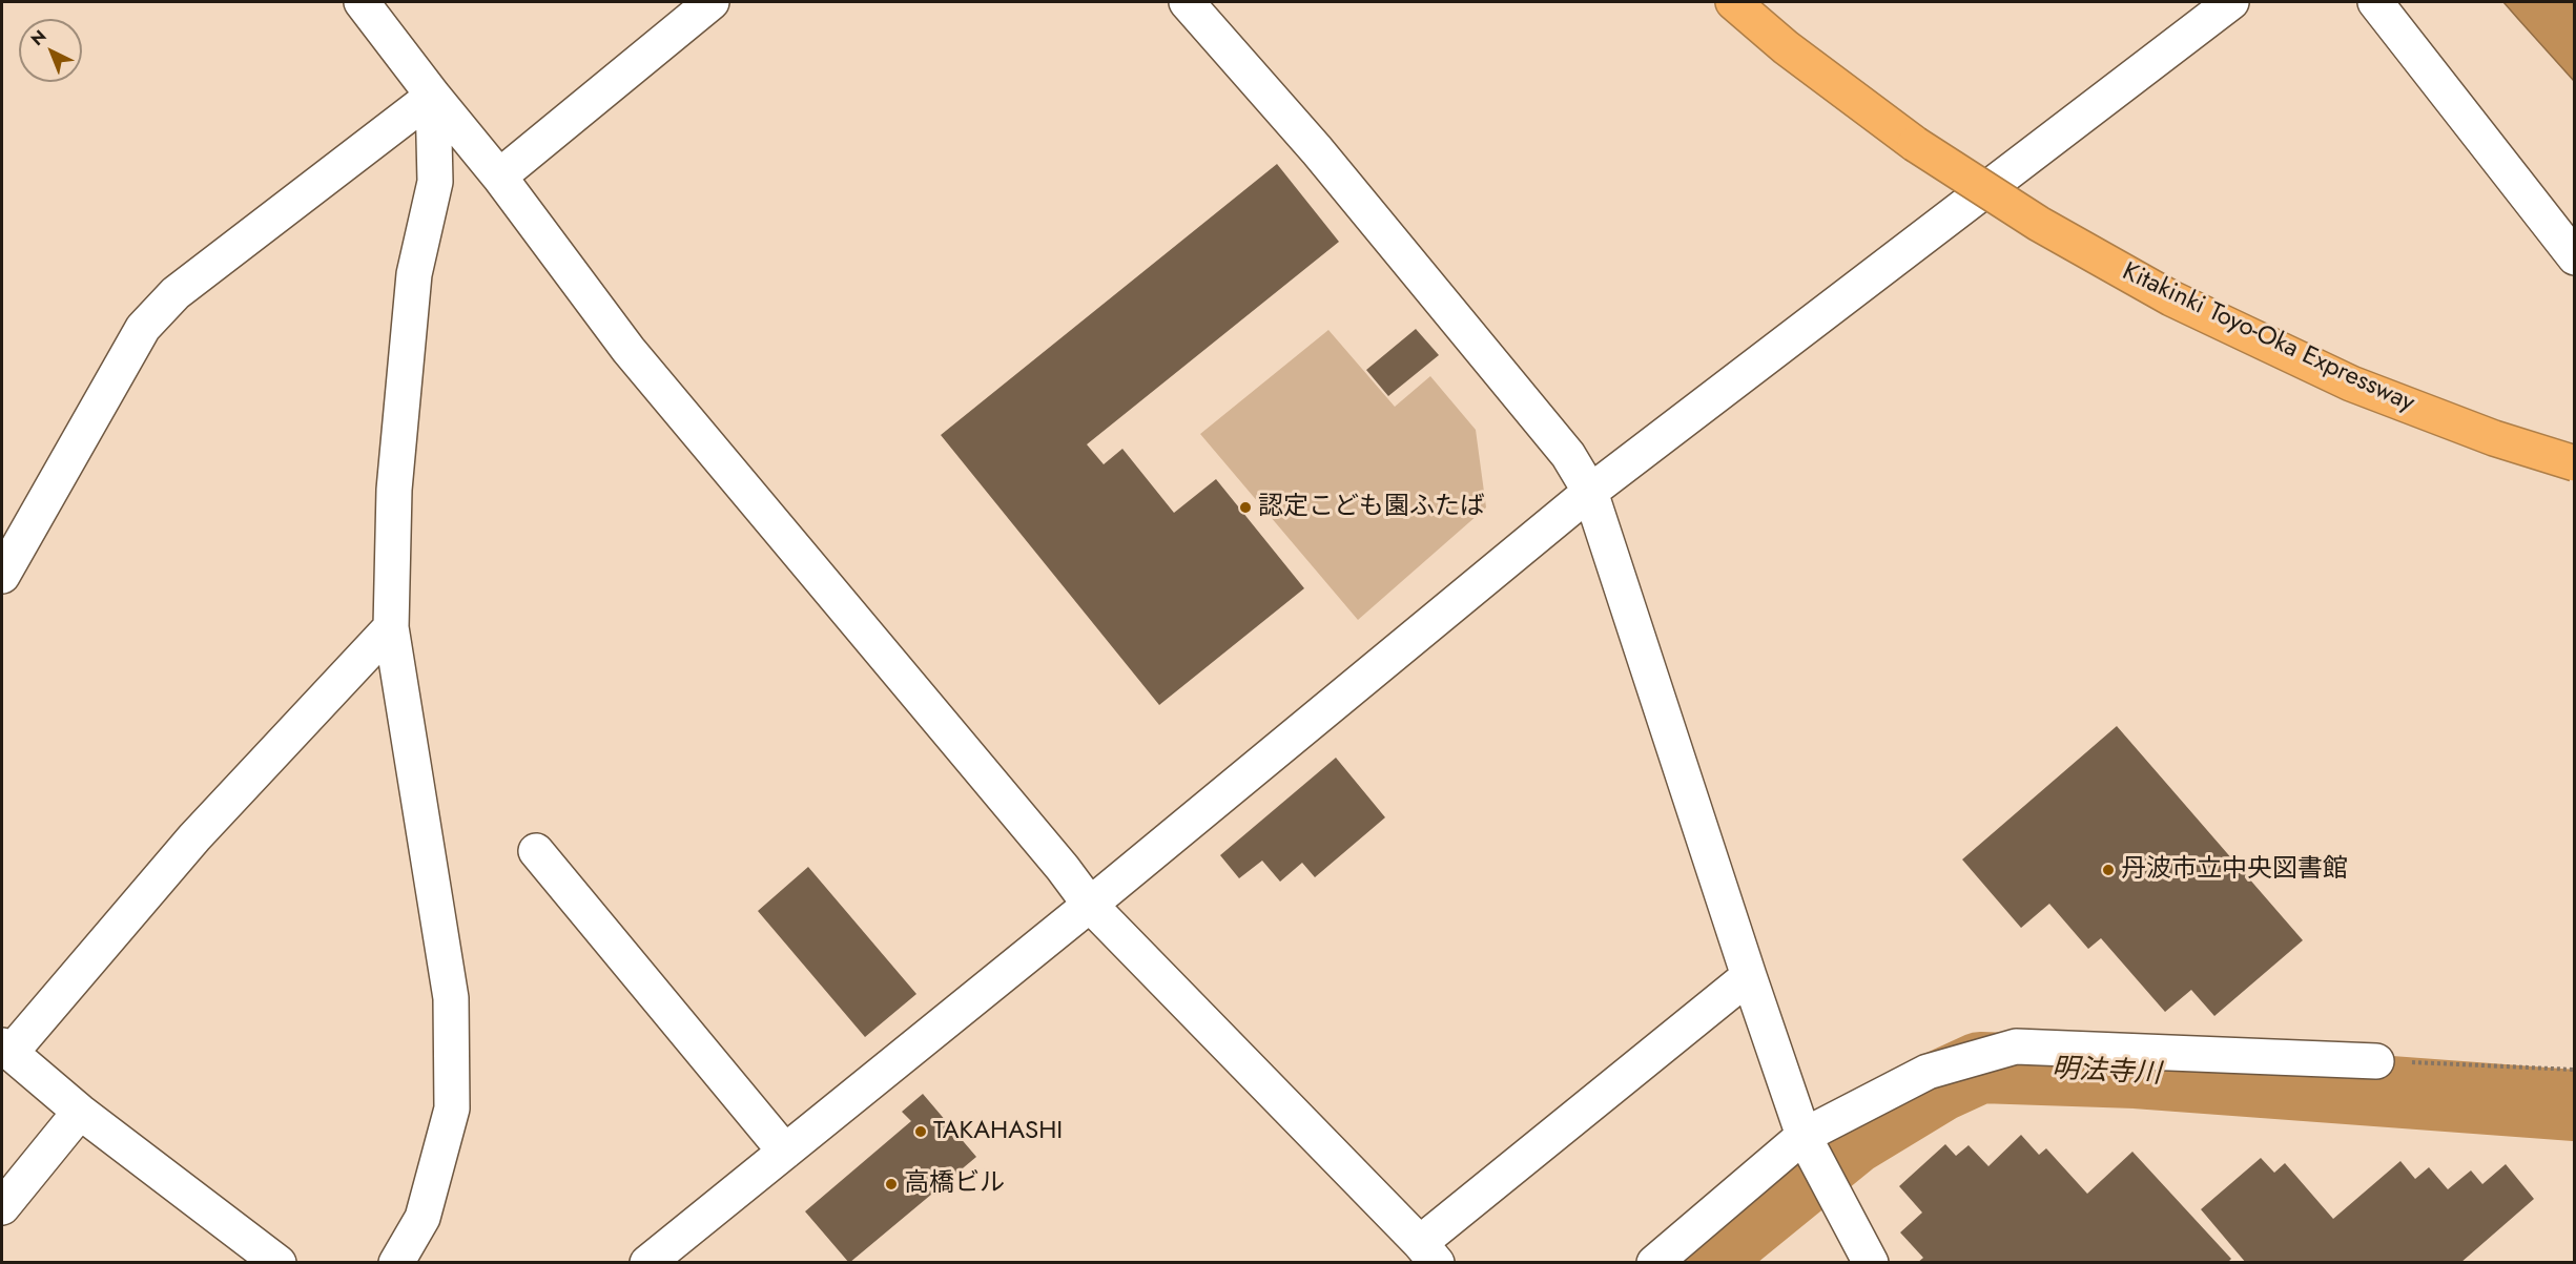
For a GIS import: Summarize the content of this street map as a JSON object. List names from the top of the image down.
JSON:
{
  "streets": {
    "highway": ["Kitakinki Toyo-Oka Expressway"]
  },
  "water": ["明法寺川"],
  "places": [
    "認定こども園ふたば",
    "丹波市立中央図書館",
    "TAKAHASHI",
    "高橋ビル"
  ],
  "north": "top left"
}
